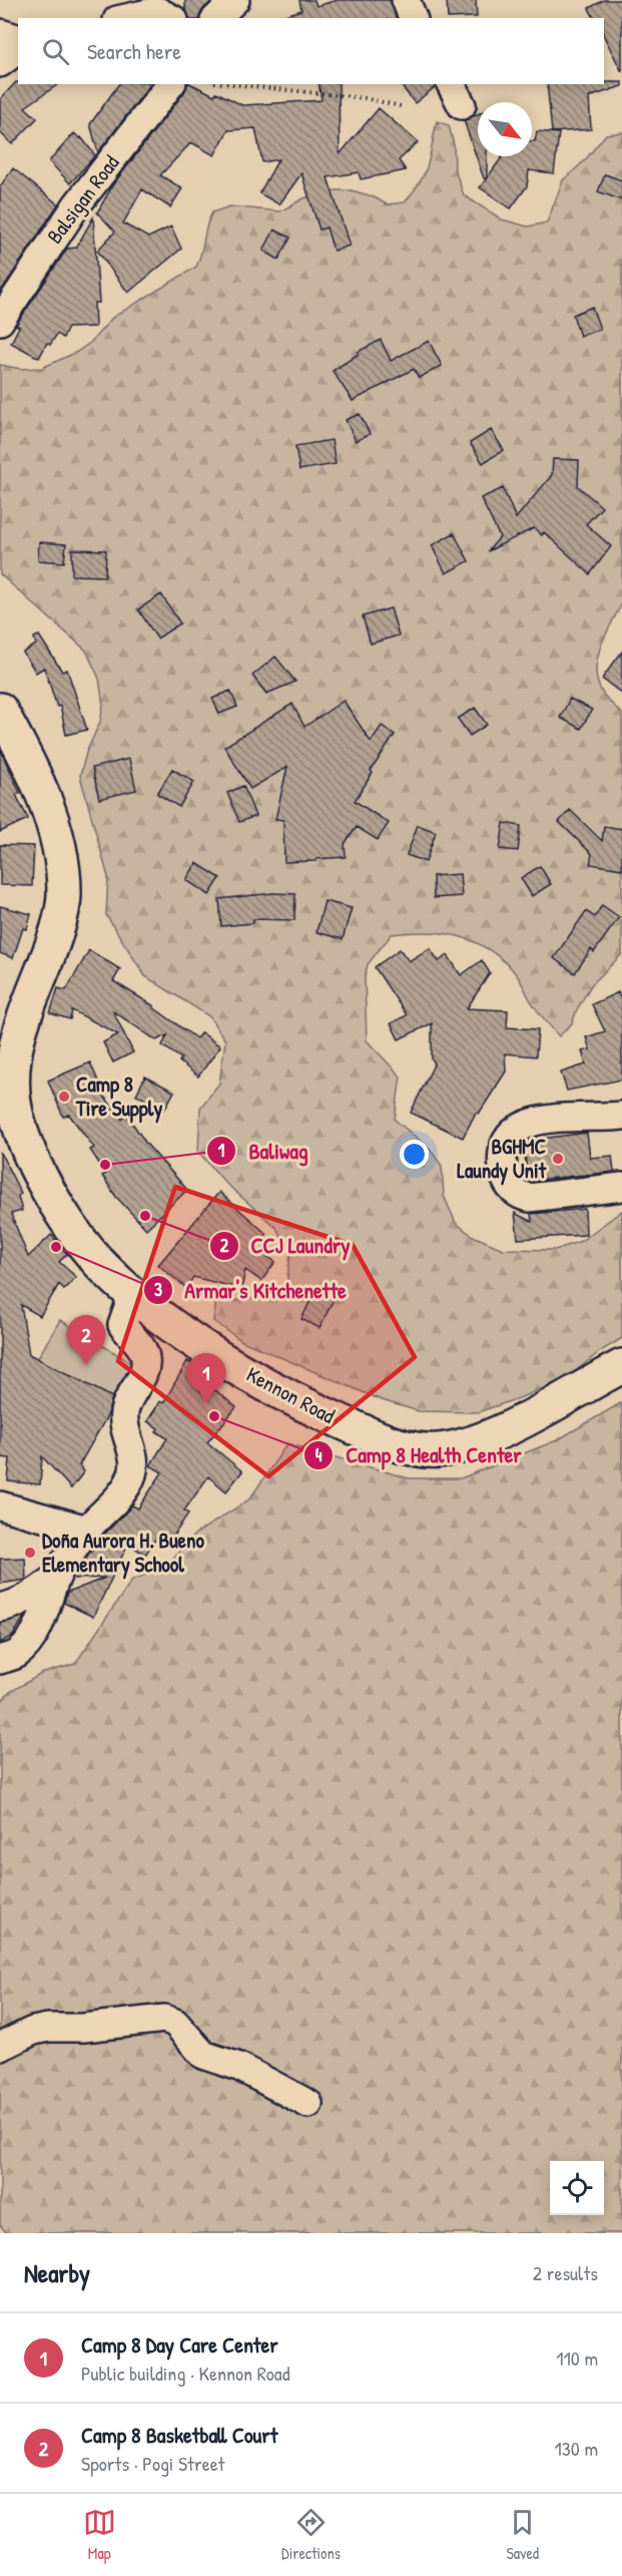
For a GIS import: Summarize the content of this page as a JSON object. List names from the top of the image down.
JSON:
{
  "streets": {
    "highway": ["Kennon Road"],
    "street": ["Balsigan Road"]
  },
  "places": [
    "Camp 8 Tire Supply",
    "BGHMC Laundy Unit",
    "Baliwag",
    "CCJ Laundry",
    "Armar's Kitchenette",
    "Camp 8 Health Center",
    "Doña Aurora H. Bueno Elementary School"
  ],
  "north": "bottom right",
  "page": {
    "search": "Search here",
    "pins": ["2", "1"],
    "heading": ["Nearby", "2 results"],
    "list": [
      {
        "mark": "1",
        "name": "Camp 8 Day Care Center",
        "note": "Public building · Kennon Road",
        "value": "110 m"
      },
      {
        "mark": "2",
        "name": "Camp 8 Basketball Court",
        "note": "Sports · Pogi Street",
        "value": "130 m"
      }
    ],
    "nav": ["Map", "Directions", "Saved"]
  }
}
